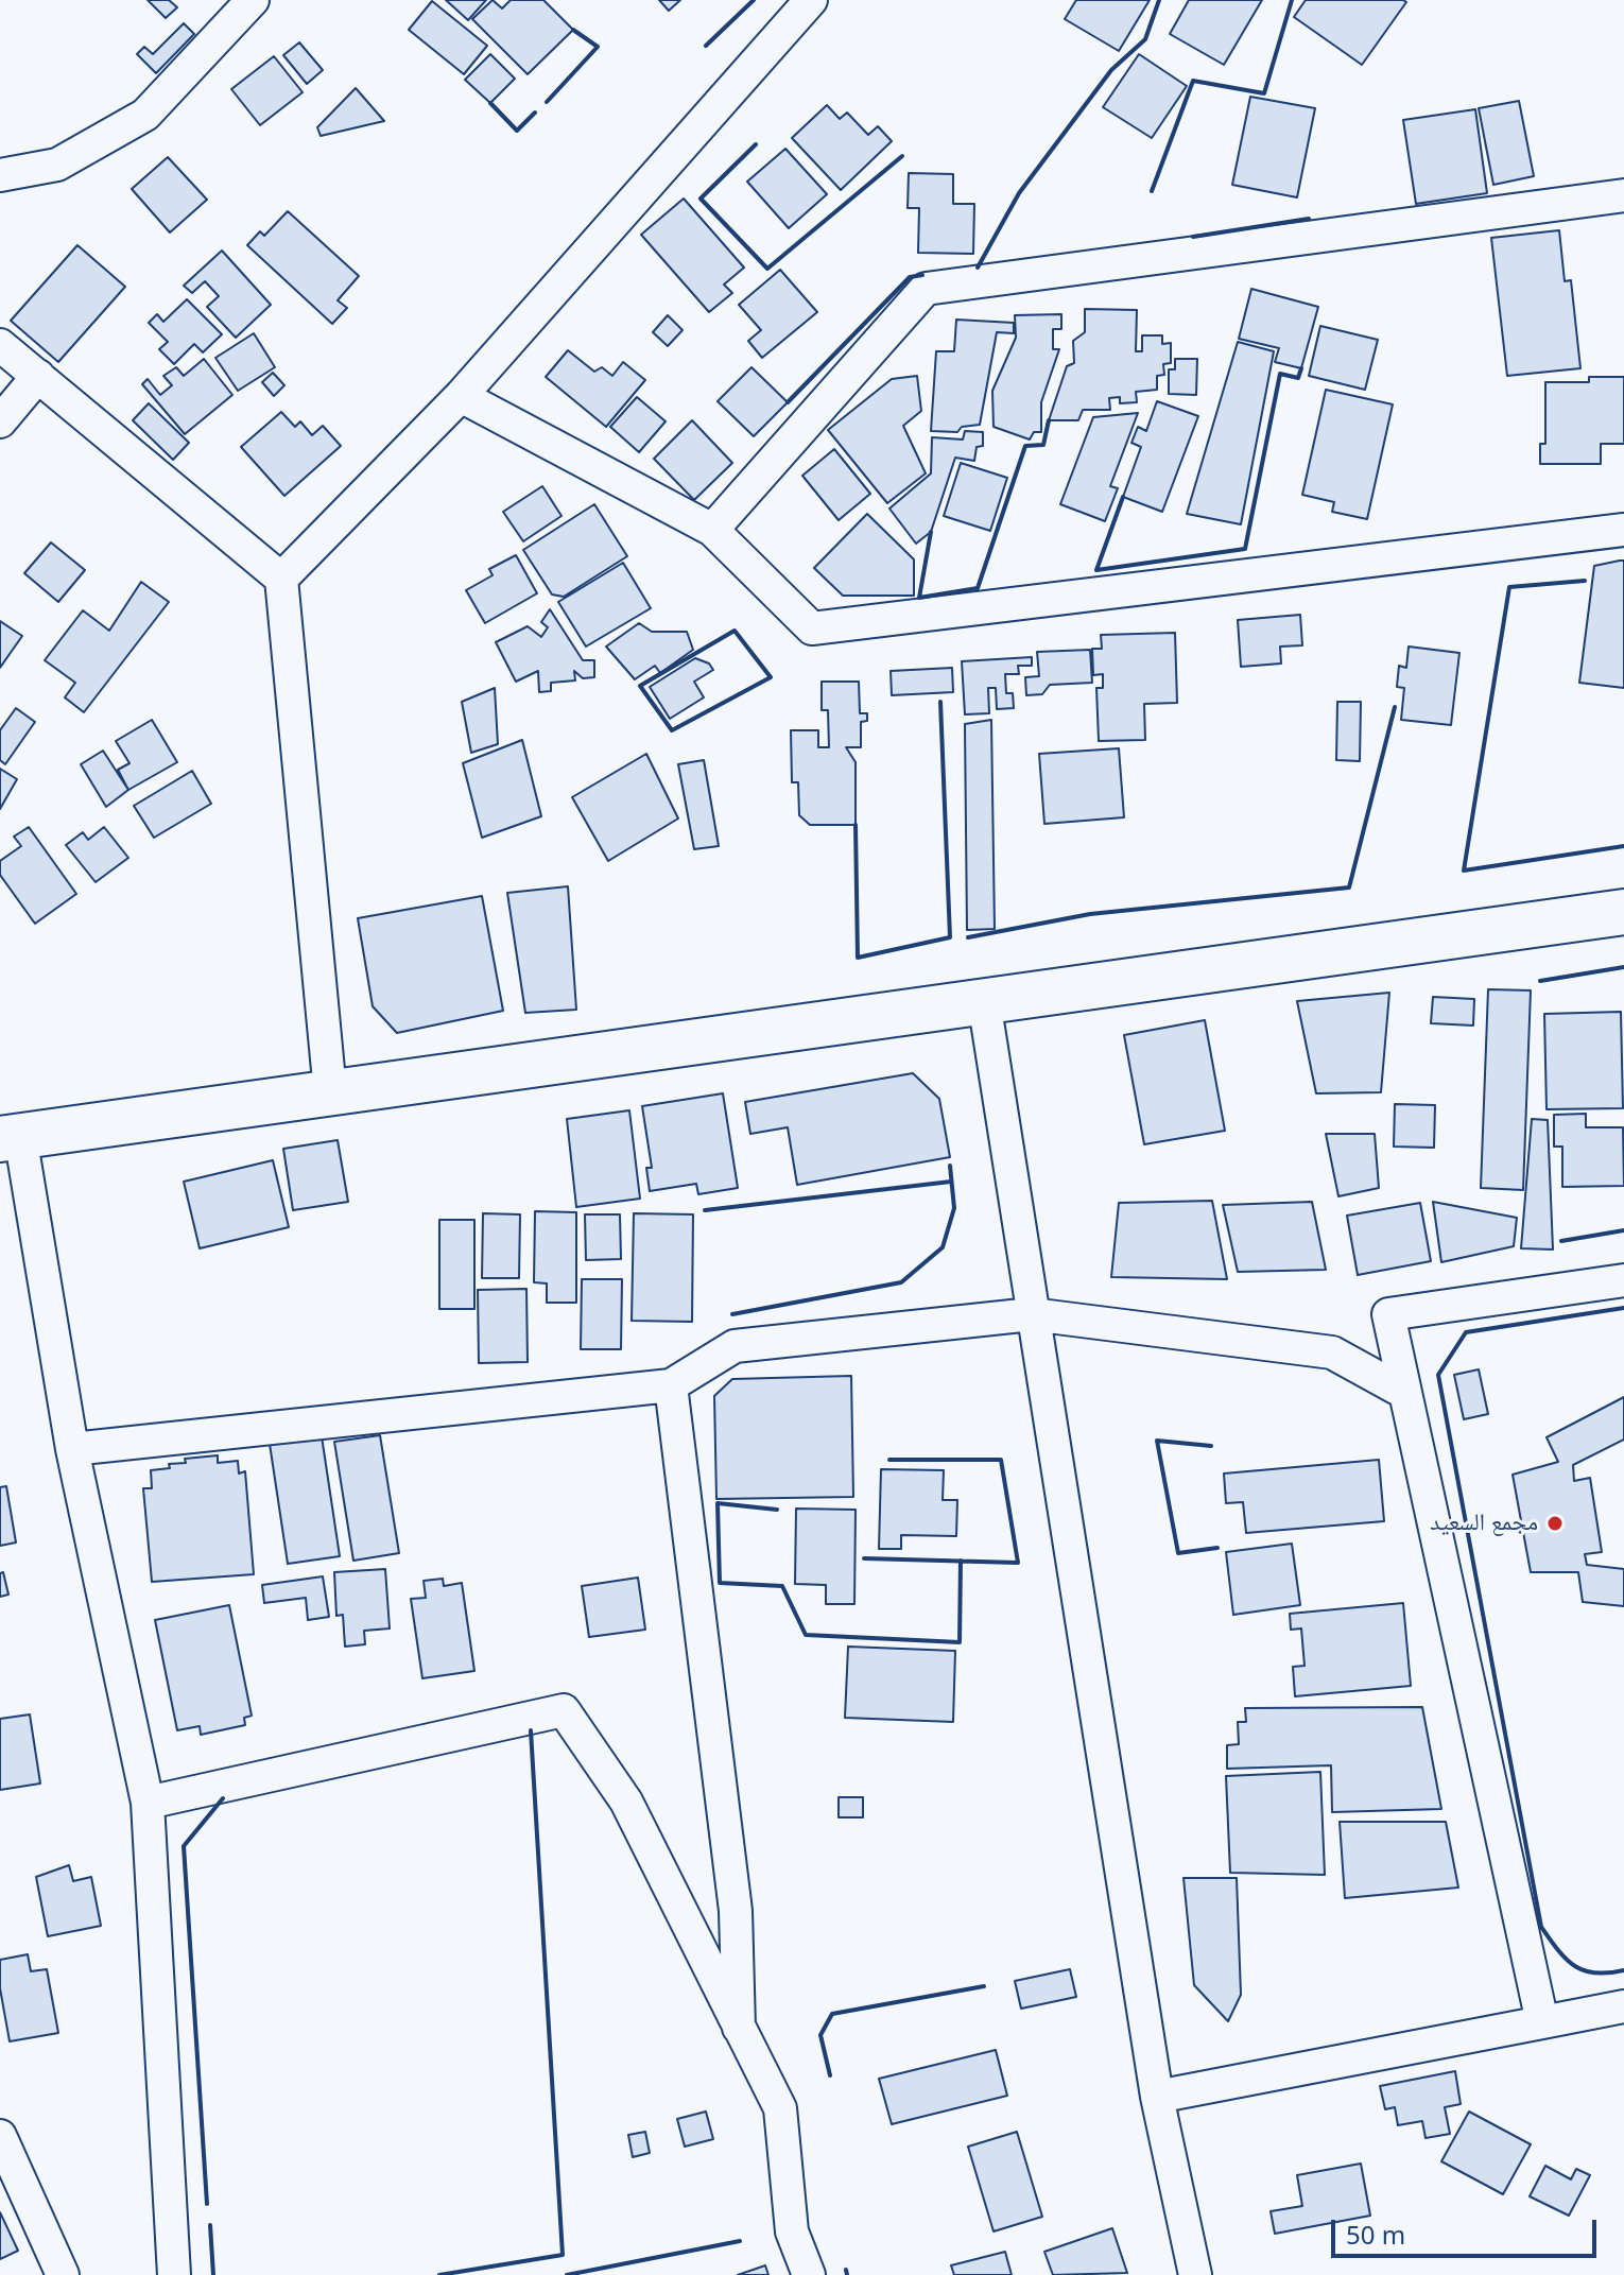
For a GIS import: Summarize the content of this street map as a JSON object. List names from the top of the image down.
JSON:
{
  "places": ["مجمع السعيد"],
  "scale_bar": "50 m"
}
